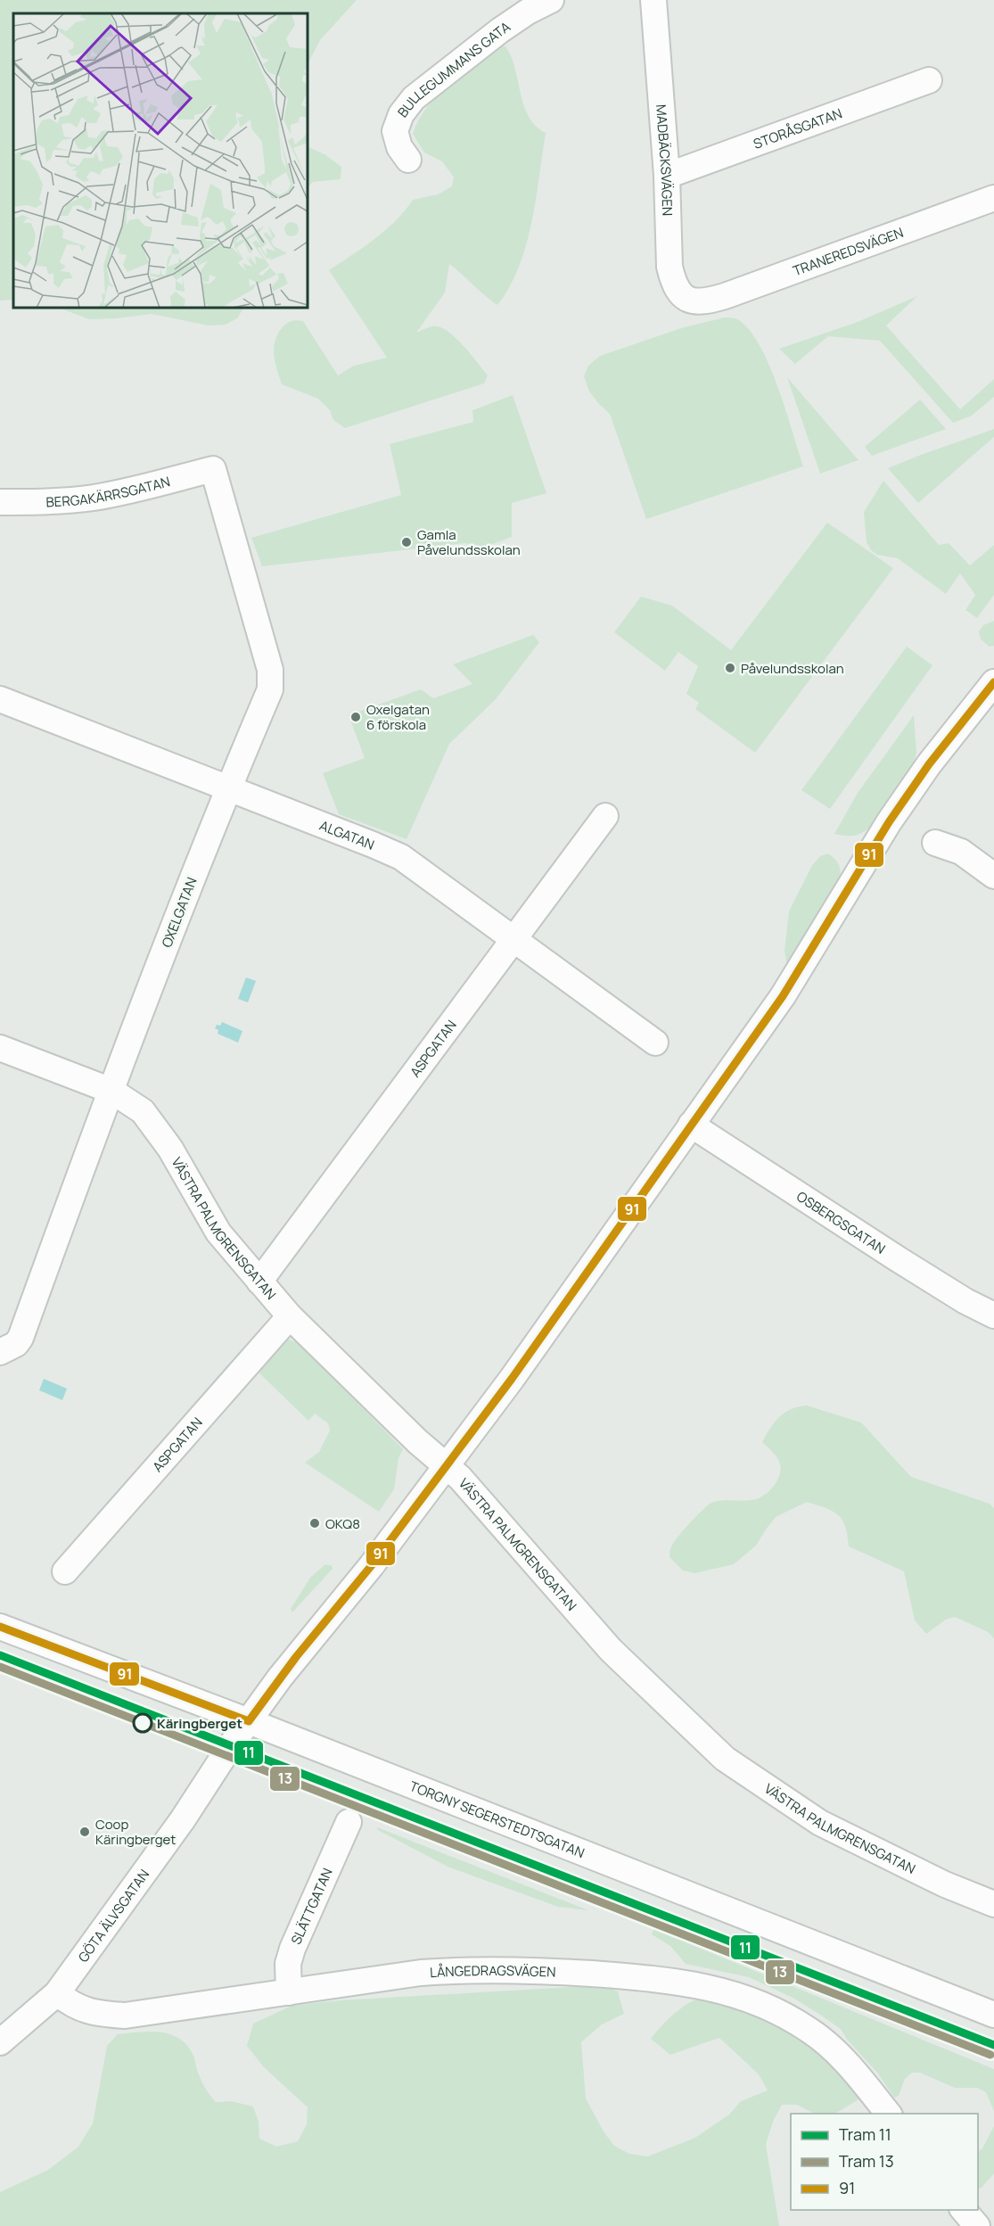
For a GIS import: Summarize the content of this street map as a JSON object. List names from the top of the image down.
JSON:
{
  "streets": {
    "street": [
      "BULLEGUMMANS GATA",
      "STORÅSGATAN",
      "MADBÄCKSVÄGEN",
      "TRANEREDSVÄGEN",
      "BERGAKÄRRSGATAN",
      "ALGATAN",
      "OXELGATAN",
      "ASPGATAN",
      "OSBERGSGATAN",
      "VÄSTRA PALMGRENSGATAN",
      "TORGNY SEGERSTEDTSGATAN",
      "SLÄTTGATAN",
      "GÖTA ÄLVSGATAN",
      "LÅNGEDRAGSVÄGEN"
    ]
  },
  "crossings": [
    ["STORÅSGATAN", "MADBÄCKSVÄGEN"],
    ["MADBÄCKSVÄGEN", "TRANEREDSVÄGEN"],
    ["BERGAKÄRRSGATAN", "OXELGATAN"],
    ["ALGATAN", "OXELGATAN"],
    ["ALGATAN", "ASPGATAN"],
    ["OXELGATAN", "VÄSTRA PALMGRENSGATAN"],
    ["ASPGATAN", "VÄSTRA PALMGRENSGATAN"],
    ["OSBERGSGATAN", "GÖTA ÄLVSGATAN"],
    ["VÄSTRA PALMGRENSGATAN", "GÖTA ÄLVSGATAN"],
    ["TORGNY SEGERSTEDTSGATAN", "GÖTA ÄLVSGATAN"],
    ["SLÄTTGATAN", "LÅNGEDRAGSVÄGEN"],
    ["GÖTA ÄLVSGATAN", "LÅNGEDRAGSVÄGEN"]
  ],
  "places": [
    "Gamla Påvelundsskolan",
    "Påvelundsskolan",
    "Oxelgatan 6 förskola",
    "OKQ8",
    "Käringberget",
    "Coop Käringberget"
  ],
  "lines": ["transit line 91", "tram line 11", "tram line 13"],
  "legend": ["Tram 11", "Tram 13", "91"]
}
